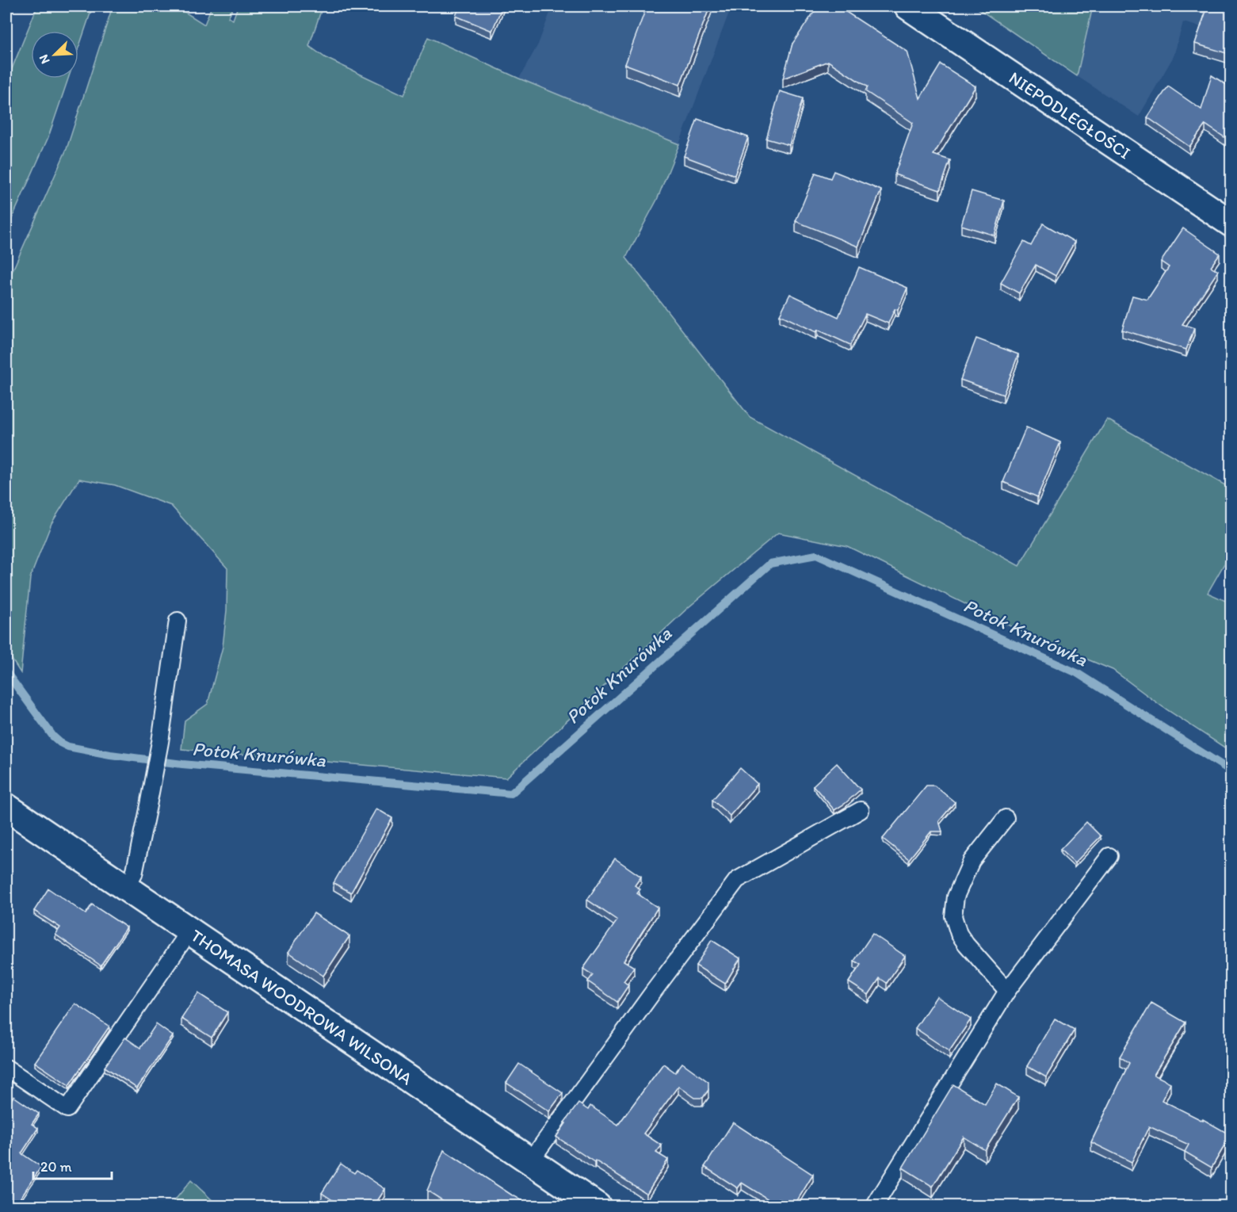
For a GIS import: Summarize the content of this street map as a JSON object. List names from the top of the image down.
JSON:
{
  "streets": {
    "street": ["NIEPODLEGŁOŚCI", "THOMASA WOODROWA WILSONA"]
  },
  "water": ["Potok Knurówka"],
  "scale_bar": "20 m",
  "north": "bottom left"
}
